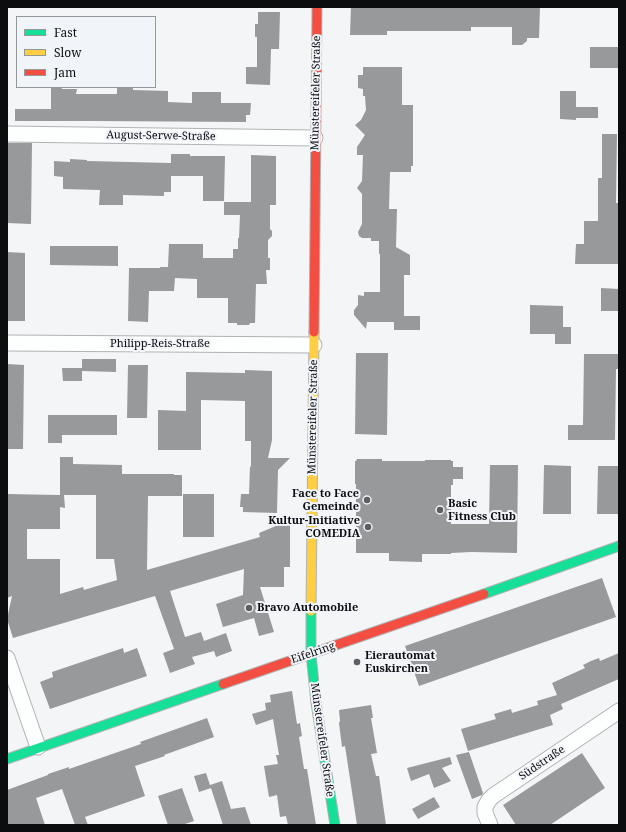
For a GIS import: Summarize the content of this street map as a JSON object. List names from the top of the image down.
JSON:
{
  "streets": {
    "street": [
      "Münstereifeler Straße",
      "August-Serwe-Straße",
      "Philipp-Reis-Straße",
      "Eifelring",
      "Südstraße"
    ]
  },
  "crossings": [
    ["Münstereifeler Straße", "August-Serwe-Straße"],
    ["Münstereifeler Straße", "Philipp-Reis-Straße"],
    ["Münstereifeler Straße", "Eifelring"]
  ],
  "places": [
    "Face to Face Gemeinde",
    "Basic Fitness Club",
    "Kultur-Initiative COMEDIA",
    "Bravo Automobile",
    "Eierautomat Euskirchen"
  ],
  "legend": ["Fast", "Slow", "Jam"]
}
